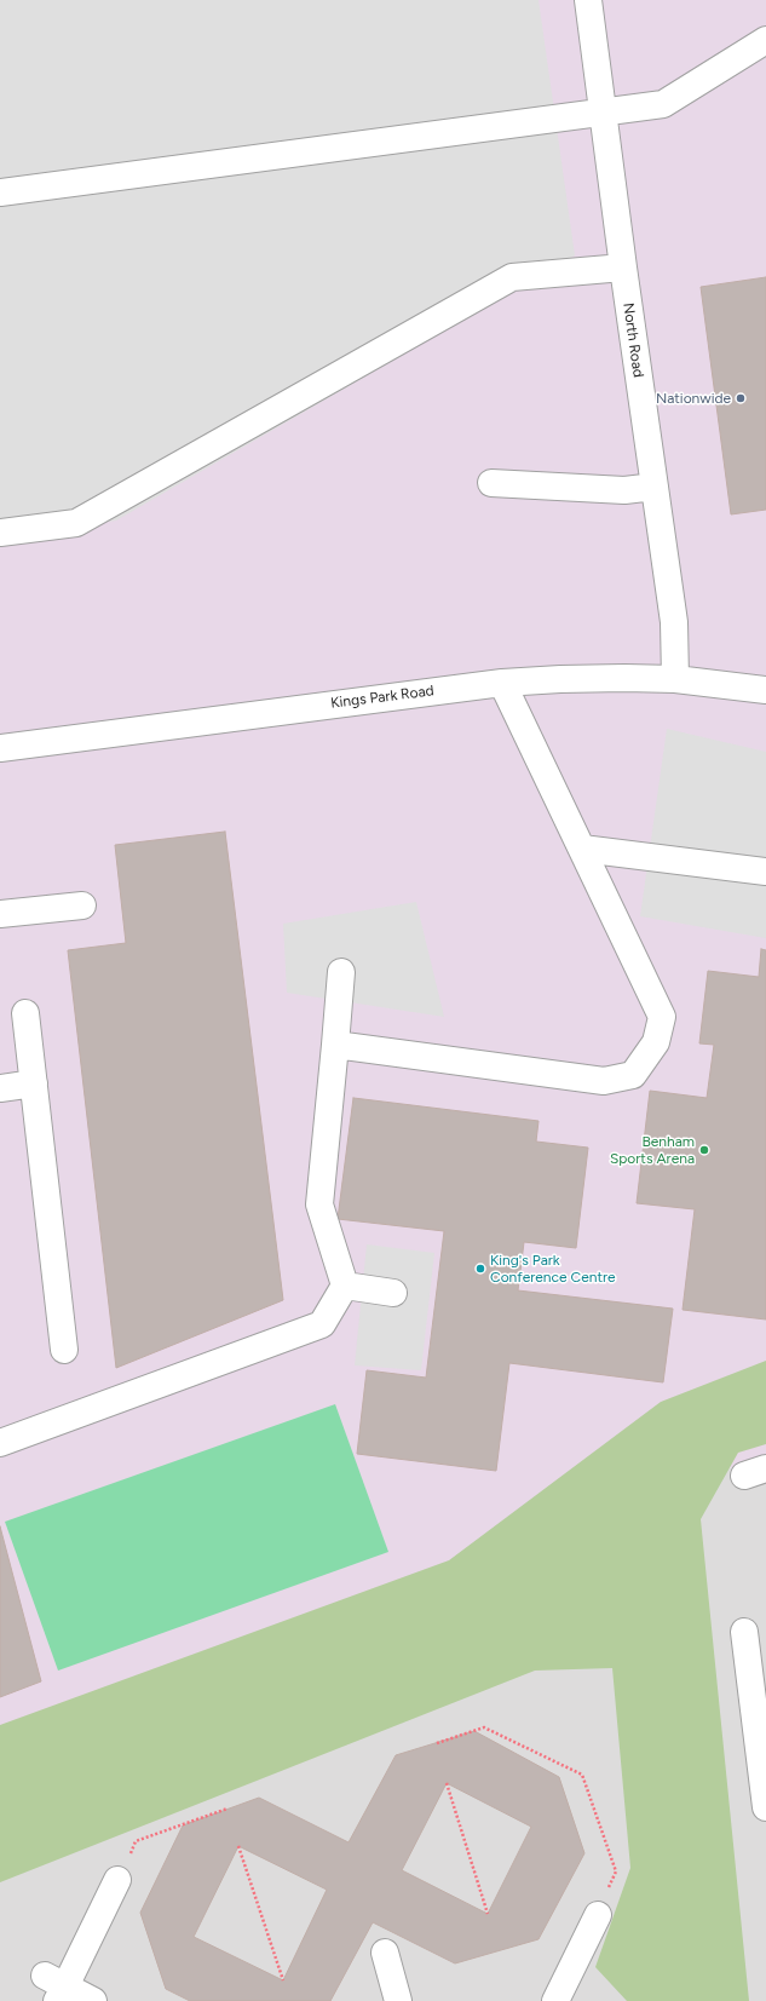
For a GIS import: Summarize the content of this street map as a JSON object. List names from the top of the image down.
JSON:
{
  "streets": {
    "street": ["North Road", "Kings Park Road"]
  },
  "crossings": [
    ["North Road", "Kings Park Road"]
  ],
  "places": ["Nationwide", "Benham Sports Arena", "King's Park Conference Centre"]
}
